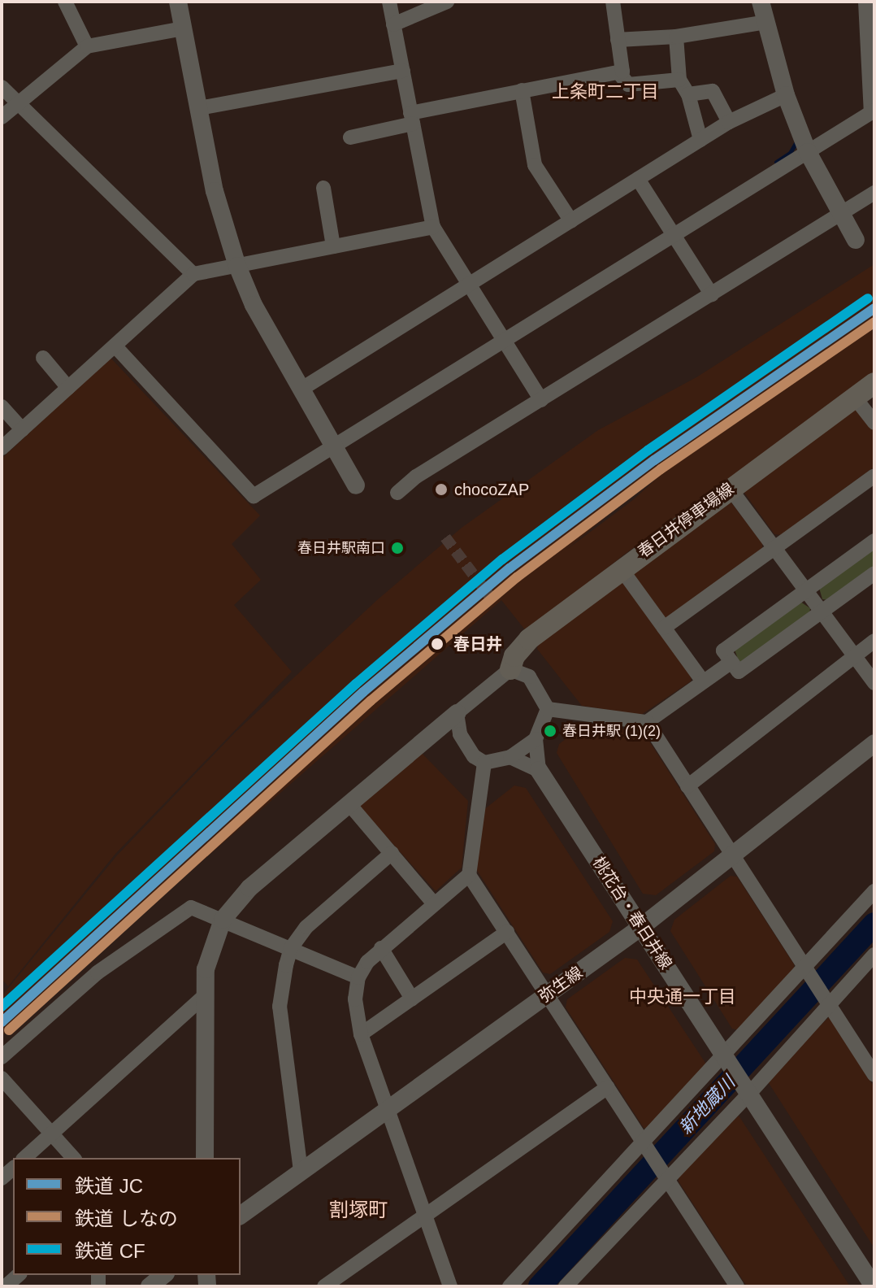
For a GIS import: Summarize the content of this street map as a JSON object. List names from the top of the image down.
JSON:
{
  "streets": {
    "main road": ["春日井停車場線"],
    "street": ["桃花台・春日井線", "弥生線"]
  },
  "crossings": [
    ["桃花台・春日井線", "弥生線"]
  ],
  "districts": ["上条町二丁目", "中央通一丁目", "割塚町"],
  "water": ["新地蔵川"],
  "places": [
    "chocoZAP",
    "春日井駅南口",
    "春日井",
    "春日井駅 (1)(2)"
  ],
  "lines": ["rail line CF", "rail line JC", "rail line しなの"],
  "legend": ["鉄道 JC", "鉄道 しなの", "鉄道 CF"]
}
